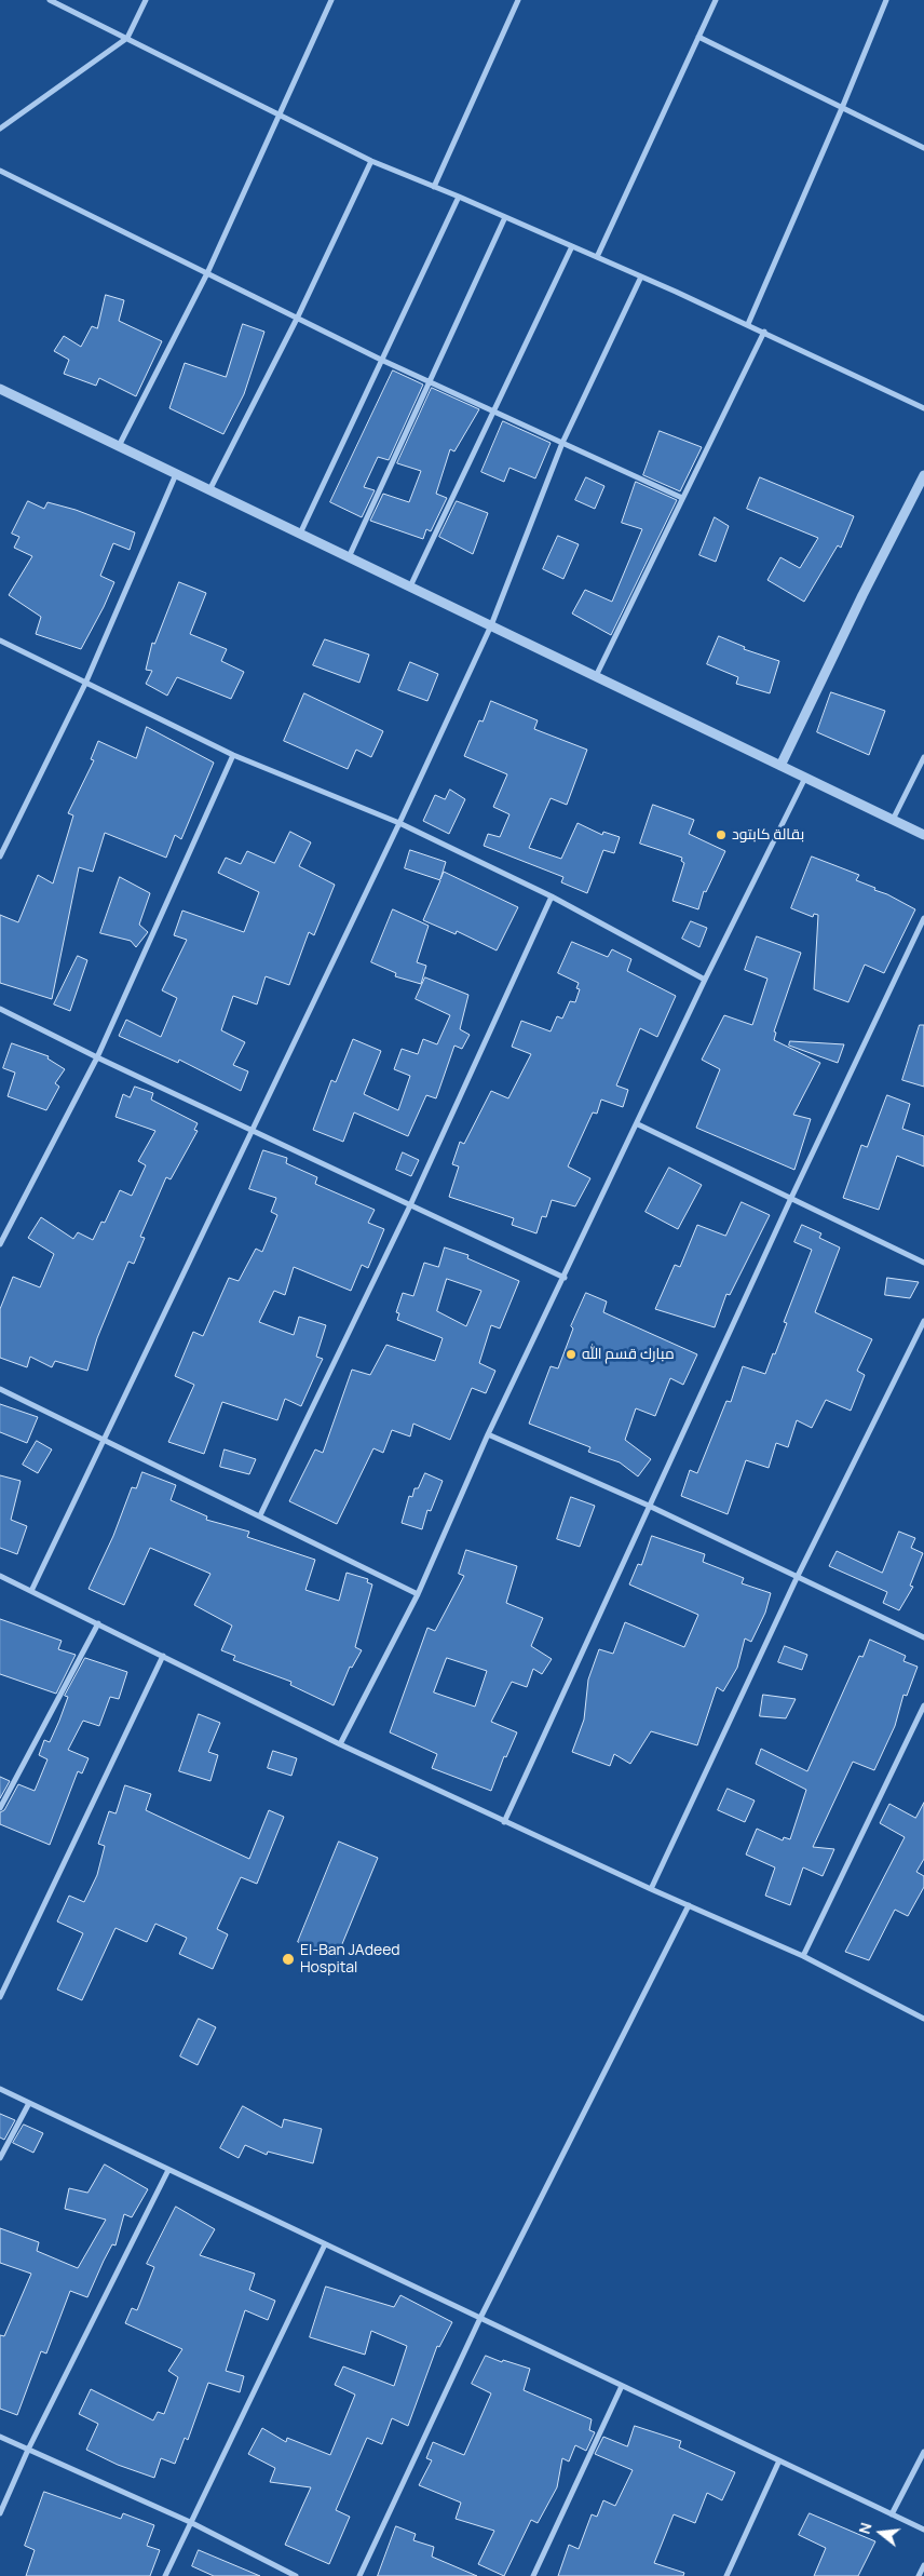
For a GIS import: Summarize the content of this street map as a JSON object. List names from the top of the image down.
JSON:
{
  "places": ["بقالة كابتود", "مبارك قسم الله", "El-Ban JAdeed Hospital"],
  "north": "left"
}
